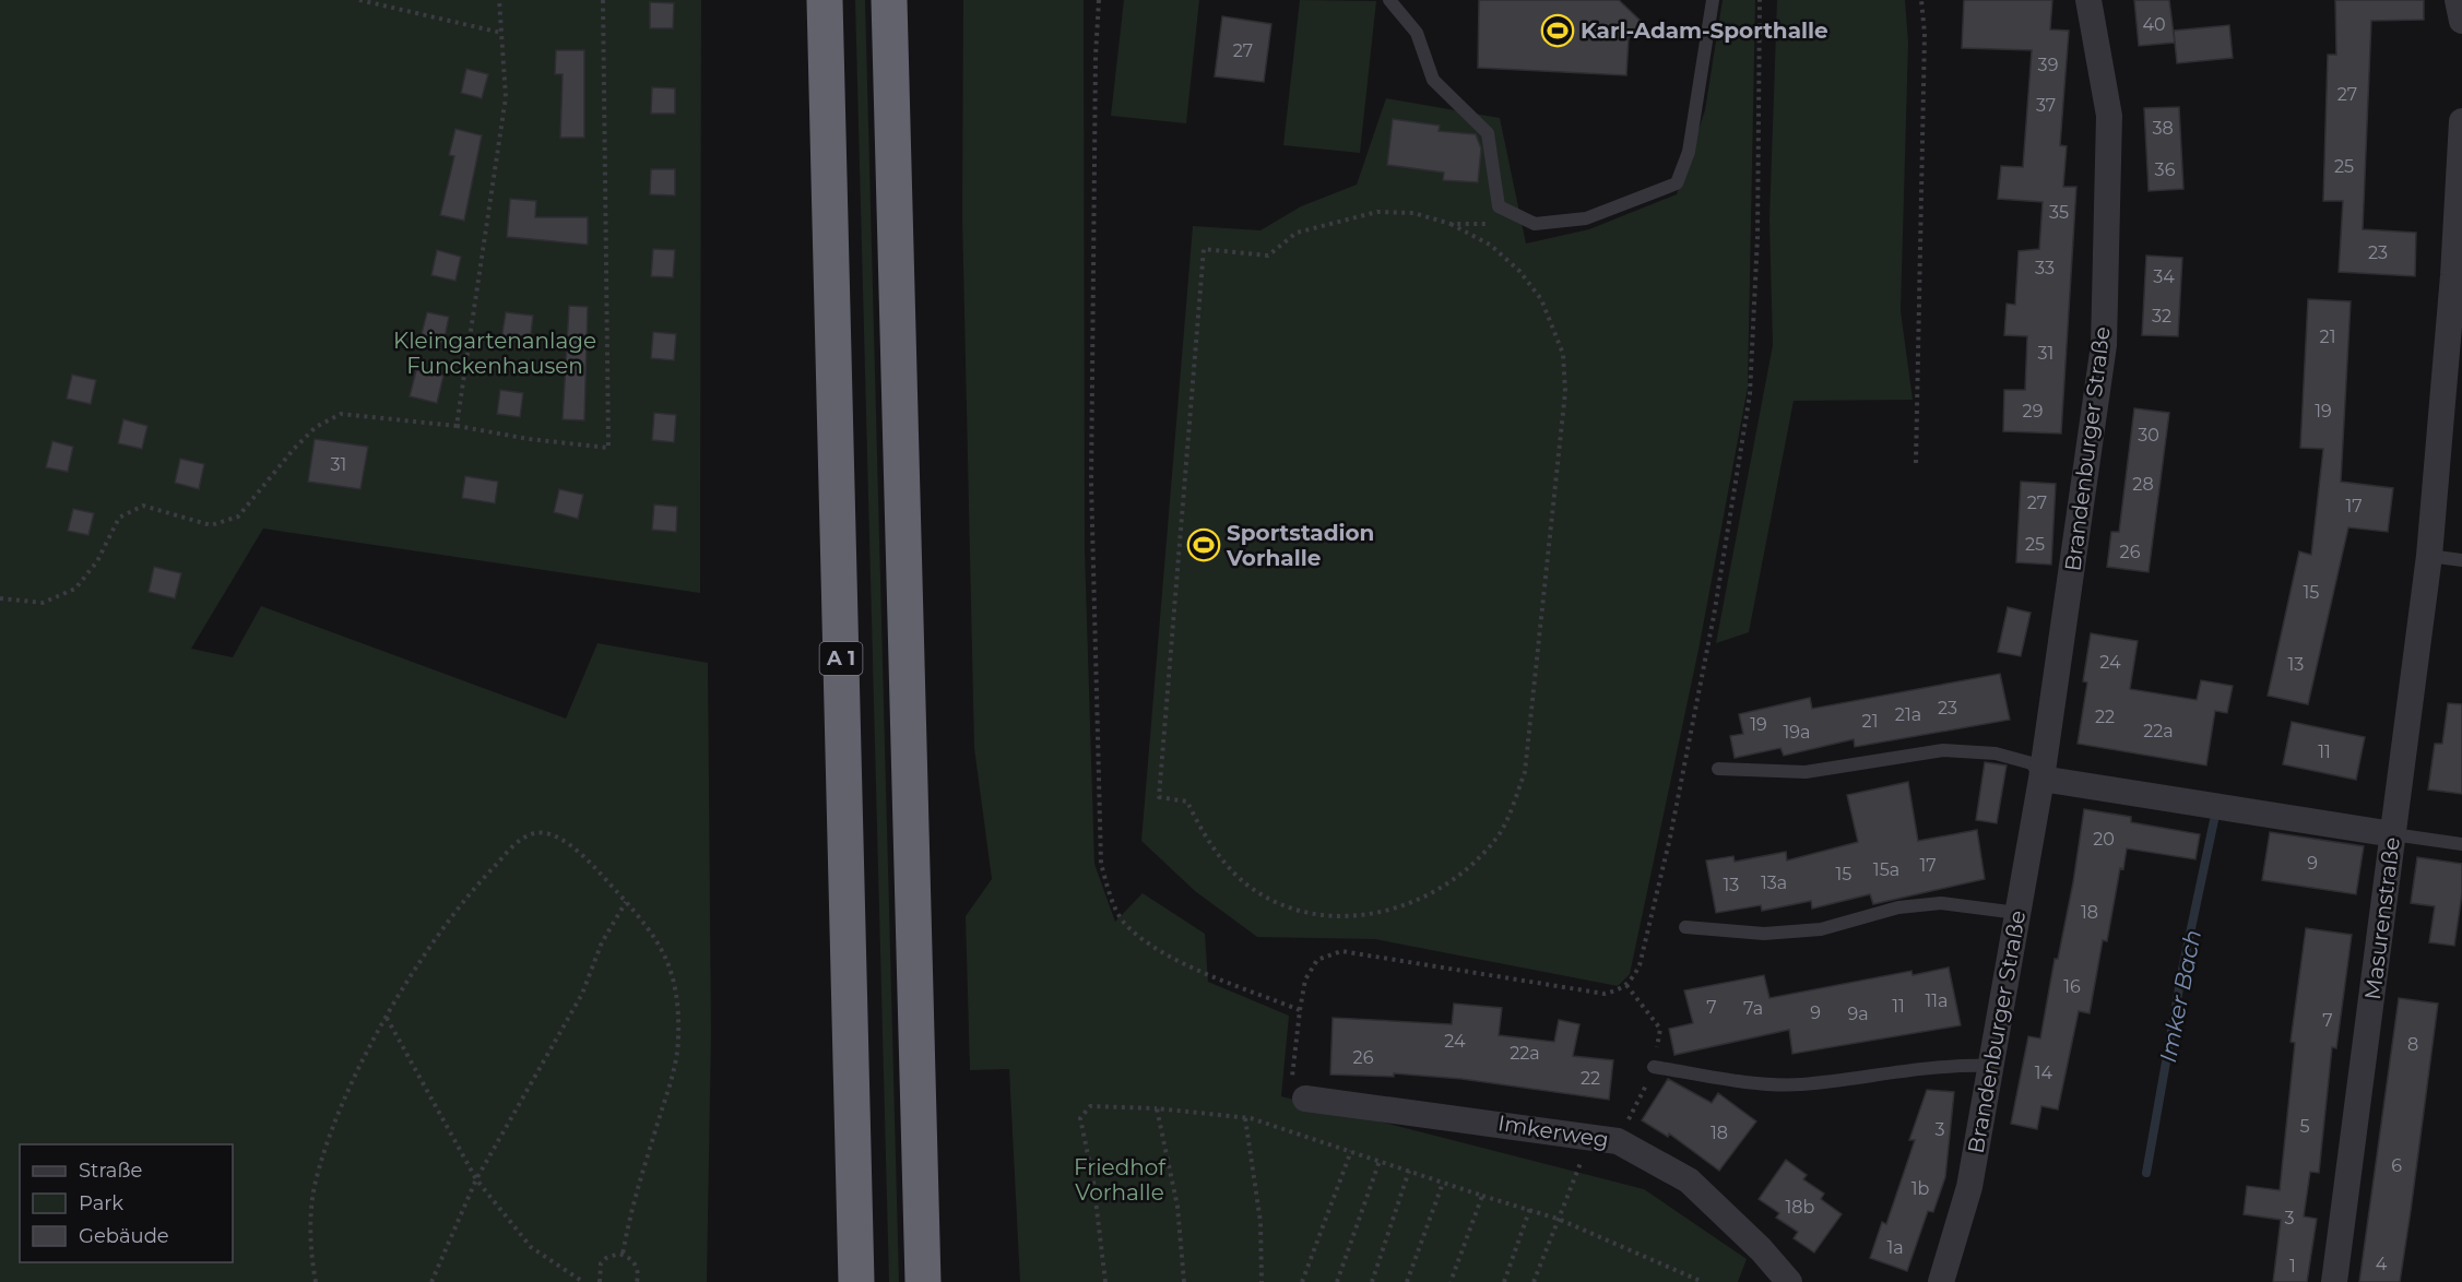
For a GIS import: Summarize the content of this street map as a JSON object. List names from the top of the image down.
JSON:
{
  "streets": {
    "highway": ["A 1"],
    "street": ["Brandenburger Straße", "Masurenstraße", "Imkerweg"]
  },
  "water": ["Imker Bach"],
  "parks": ["Kleingartenanlage Funckenhausen", "Friedhof Vorhalle"],
  "places": {
    "sports": ["Karl-Adam-Sporthalle", "Sportstadion Vorhalle"]
  },
  "house_numbers": [
    "40",
    "27",
    "39",
    "27",
    "37",
    "38",
    "25",
    "36",
    "35",
    "23",
    "33",
    "34",
    "32",
    "21",
    "31",
    "29",
    "19",
    "30",
    "31",
    "28",
    "27",
    "17",
    "25",
    "26",
    "15",
    "24",
    "13",
    "23",
    "21a",
    "22",
    "21",
    "19",
    "22a",
    "19a",
    "11",
    "20",
    "9",
    "17",
    "15a",
    "15",
    "13a",
    "13",
    "18",
    "16",
    "11a",
    "11",
    "7",
    "7a",
    "9",
    "9a",
    "7",
    "24",
    "8",
    "22a",
    "26",
    "14",
    "22",
    "5",
    "3",
    "18",
    "6",
    "1b",
    "18b",
    "3",
    "1a",
    "4",
    "1"
  ],
  "legend": ["Straße", "Park", "Gebäude"]
}
